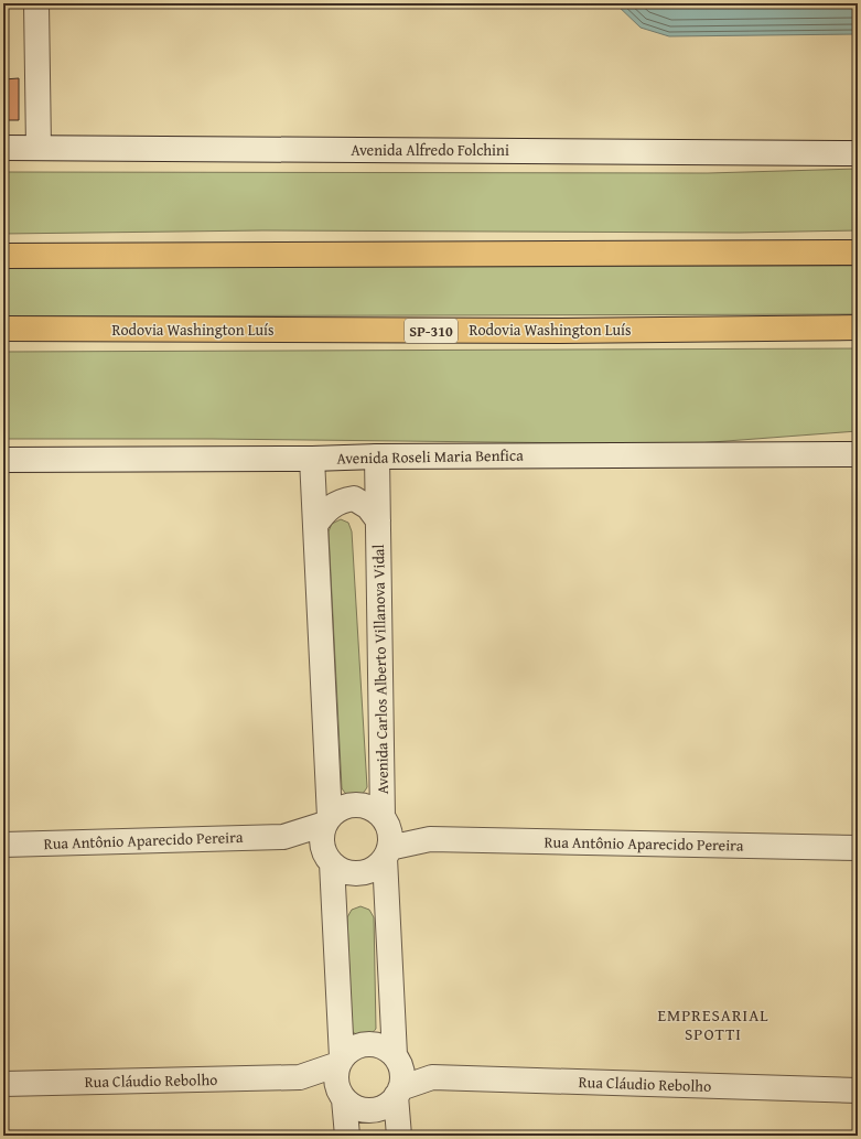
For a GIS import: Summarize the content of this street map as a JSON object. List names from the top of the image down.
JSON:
{
  "streets": {
    "highway": ["Rodovia Washington Luís", "SP-310"],
    "street": [
      "Avenida Alfredo Folchini",
      "Avenida Roseli Maria Benfica",
      "Avenida Carlos Alberto Villanova Vidal",
      "Rua Antônio Aparecido Pereira",
      "Rua Cláudio Rebolho"
    ]
  },
  "crossings": [
    ["Avenida Roseli Maria Benfica", "Avenida Carlos Alberto Villanova Vidal"],
    ["Avenida Carlos Alberto Villanova Vidal", "Rua Antônio Aparecido Pereira"],
    ["Avenida Carlos Alberto Villanova Vidal", "Rua Cláudio Rebolho"]
  ],
  "districts": ["EMPRESARIAL SPOTTI"]
}
